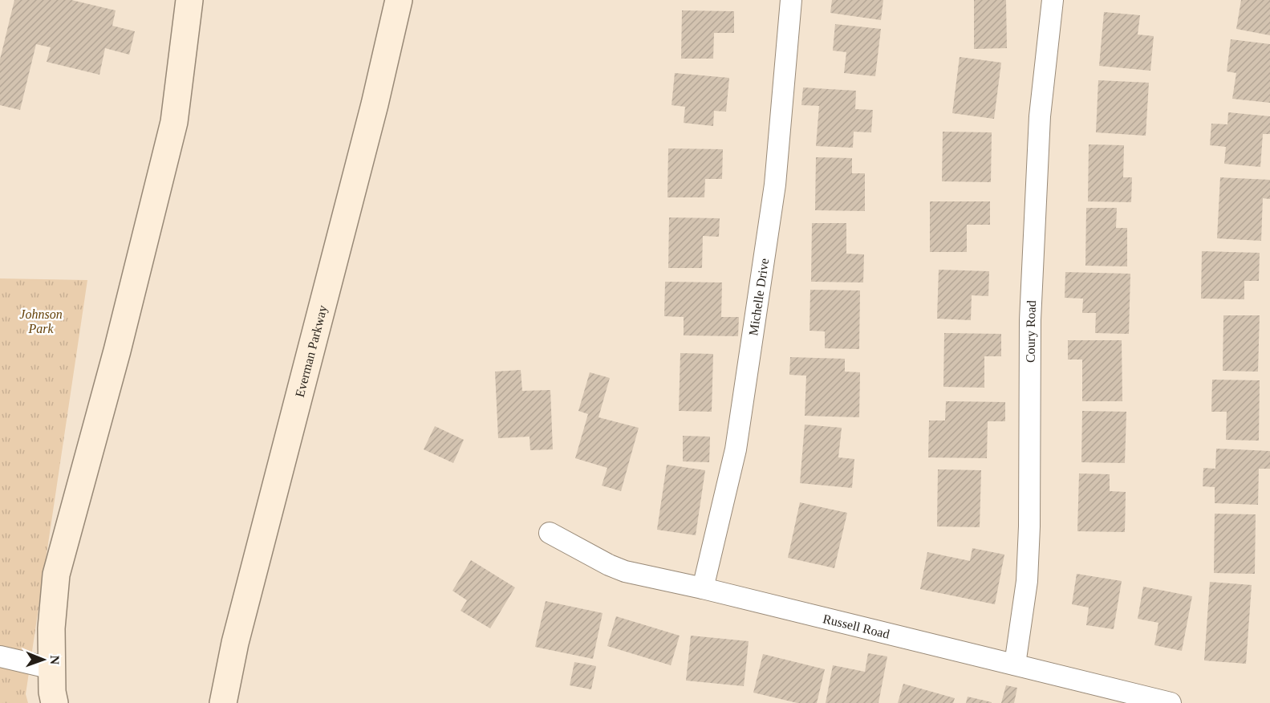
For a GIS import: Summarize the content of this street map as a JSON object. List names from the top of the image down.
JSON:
{
  "streets": {
    "main road": ["Everman Parkway"],
    "street": ["Michelle Drive", "Coury Road", "Russell Road"]
  },
  "crossings": [
    ["Michelle Drive", "Russell Road"],
    ["Coury Road", "Russell Road"]
  ],
  "parks": ["Johnson Park"],
  "north": "right"
}
